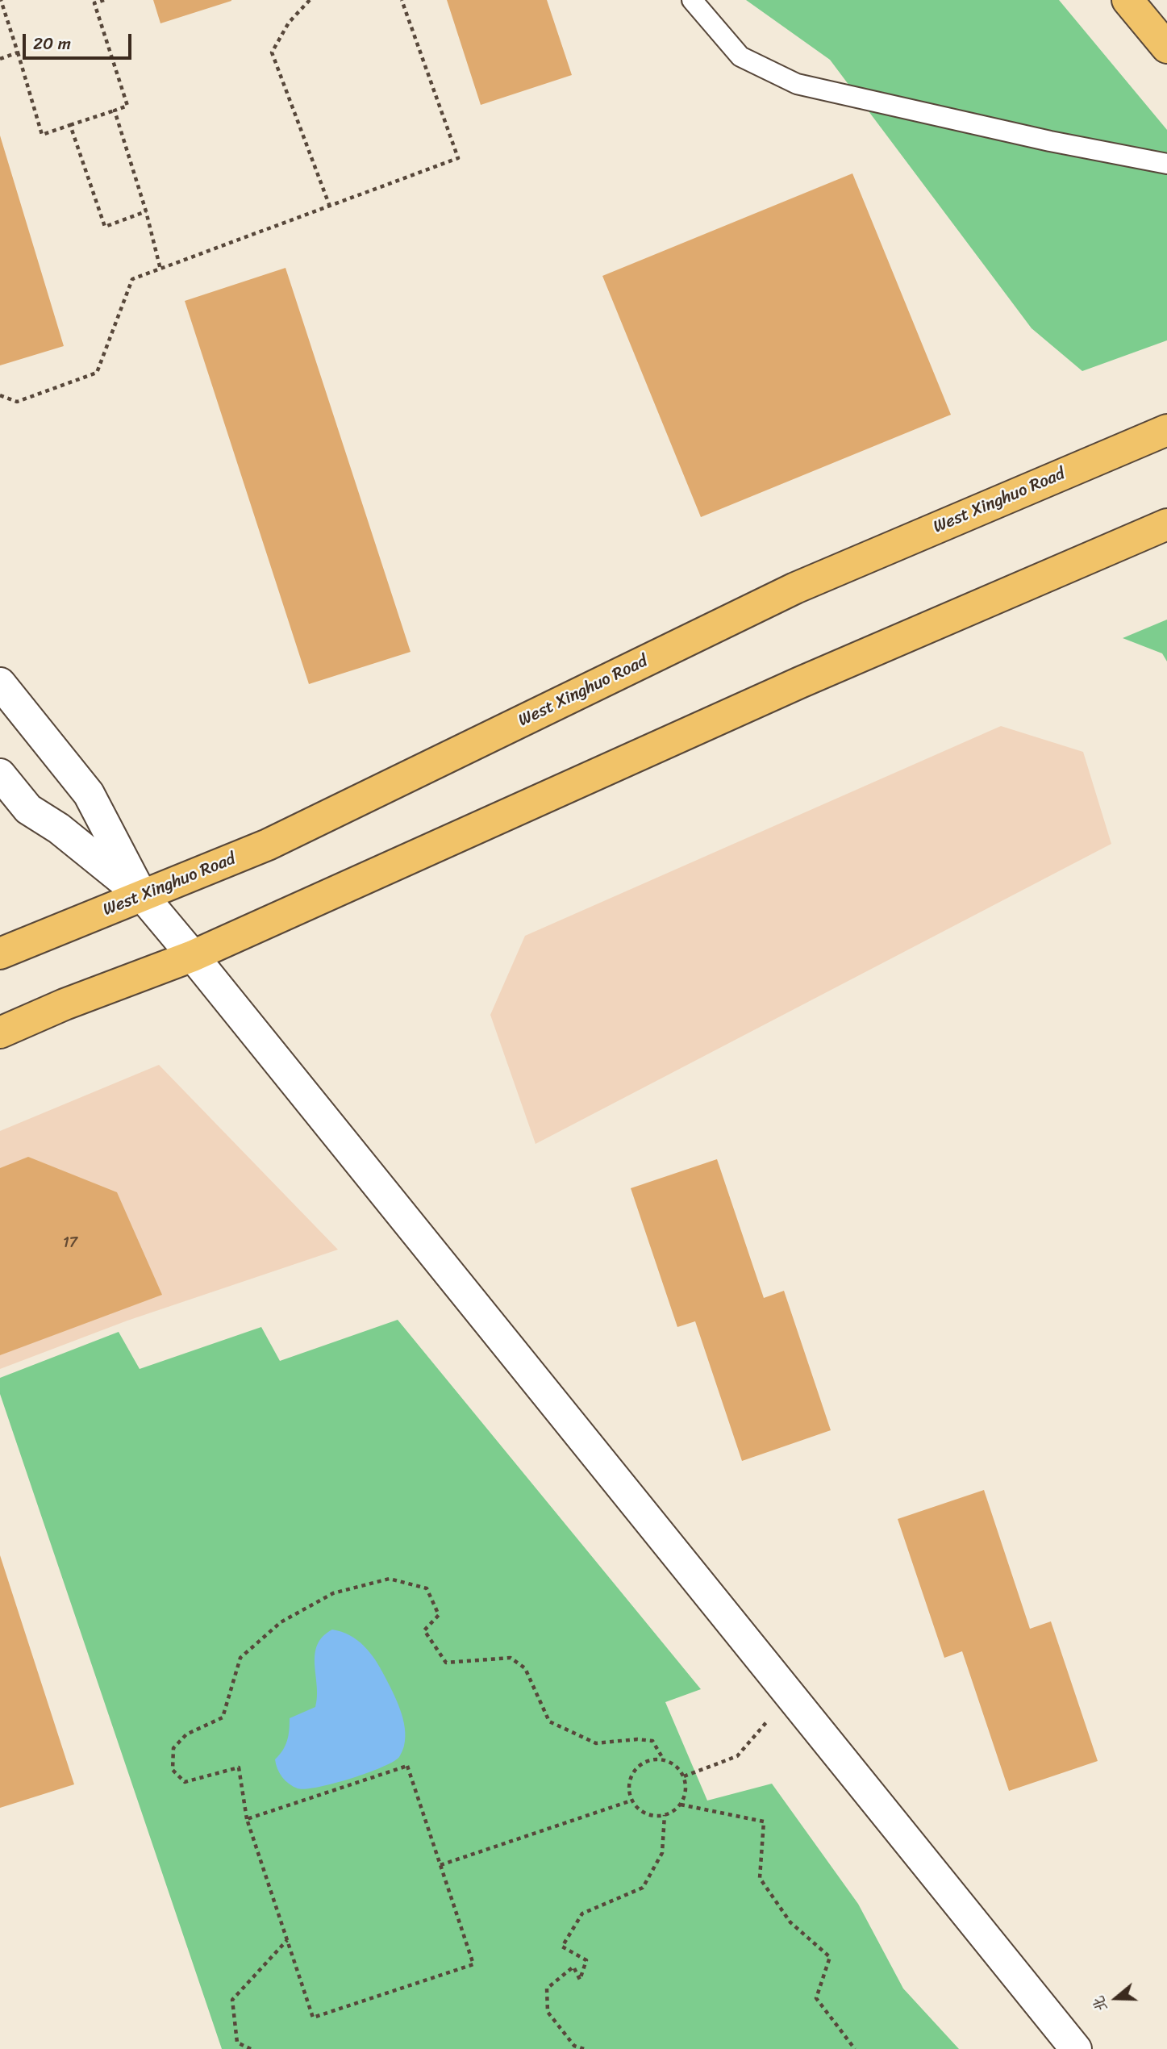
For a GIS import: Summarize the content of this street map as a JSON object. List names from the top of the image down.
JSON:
{
  "streets": {
    "main road": ["West Xinghuo Road"]
  },
  "house_numbers": ["17"],
  "scale_bar": "20 m",
  "north": "left"
}
